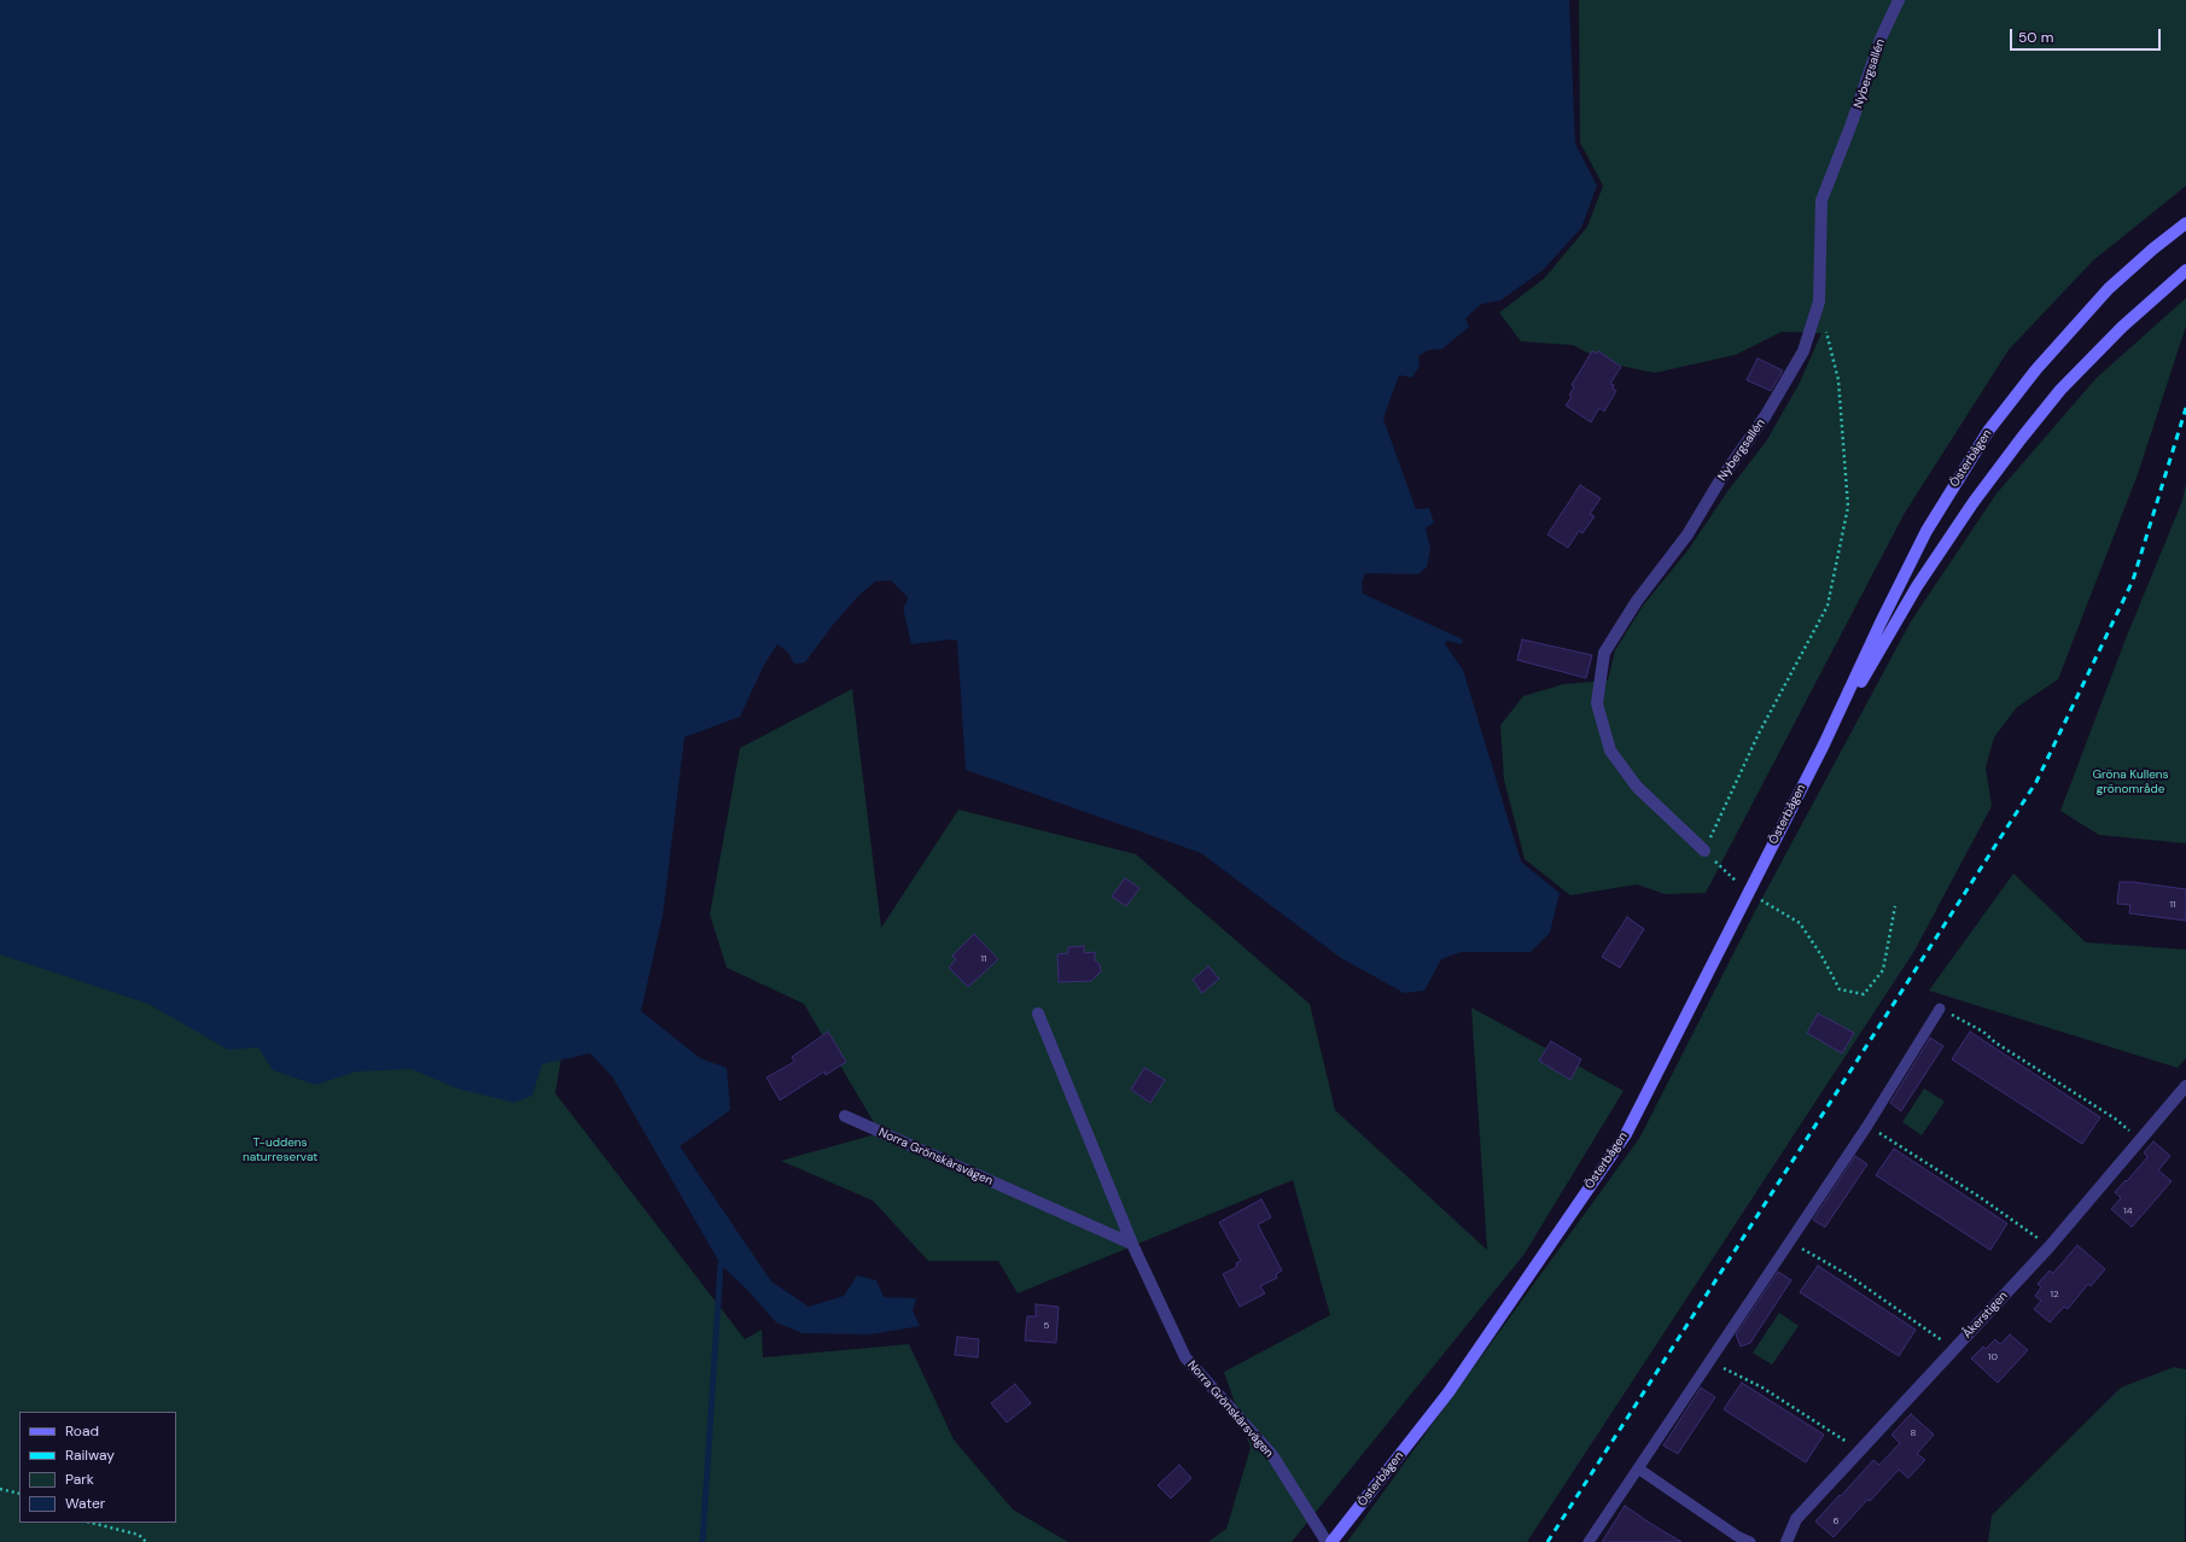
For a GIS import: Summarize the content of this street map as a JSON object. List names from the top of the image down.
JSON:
{
  "streets": {
    "main road": ["Österbågen"],
    "street": ["Nybergsallén", "Norra Grönskärsvägen", "Åkerstigen"]
  },
  "parks": ["Gröna Kullens grönområde", "T-uddens naturreservat"],
  "house_numbers": [
    "11",
    "11",
    "14",
    "12",
    "5",
    "10",
    "8",
    "6"
  ],
  "legend": [
    "Road",
    "Railway",
    "Park",
    "Water"
  ],
  "scale_bar": "50 m"
}
